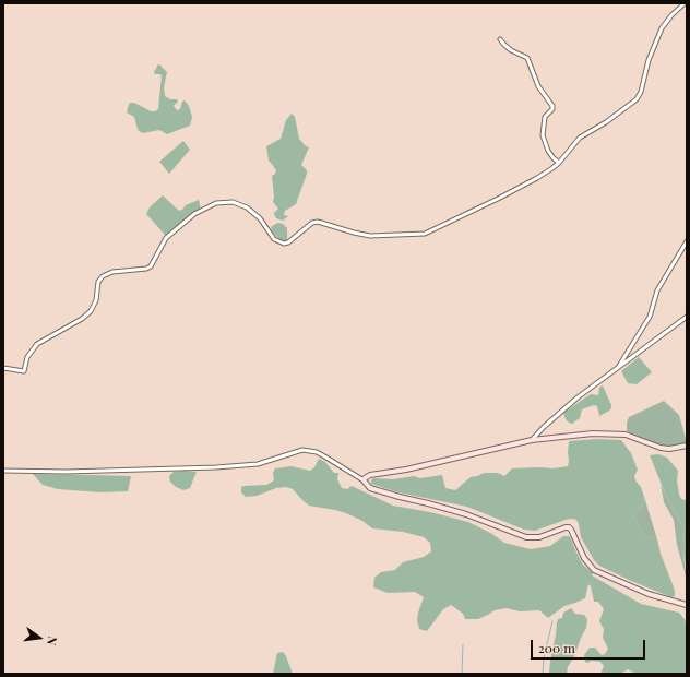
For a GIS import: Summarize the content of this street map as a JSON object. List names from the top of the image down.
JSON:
{
  "scale_bar": "200 m",
  "north": "right"
}
